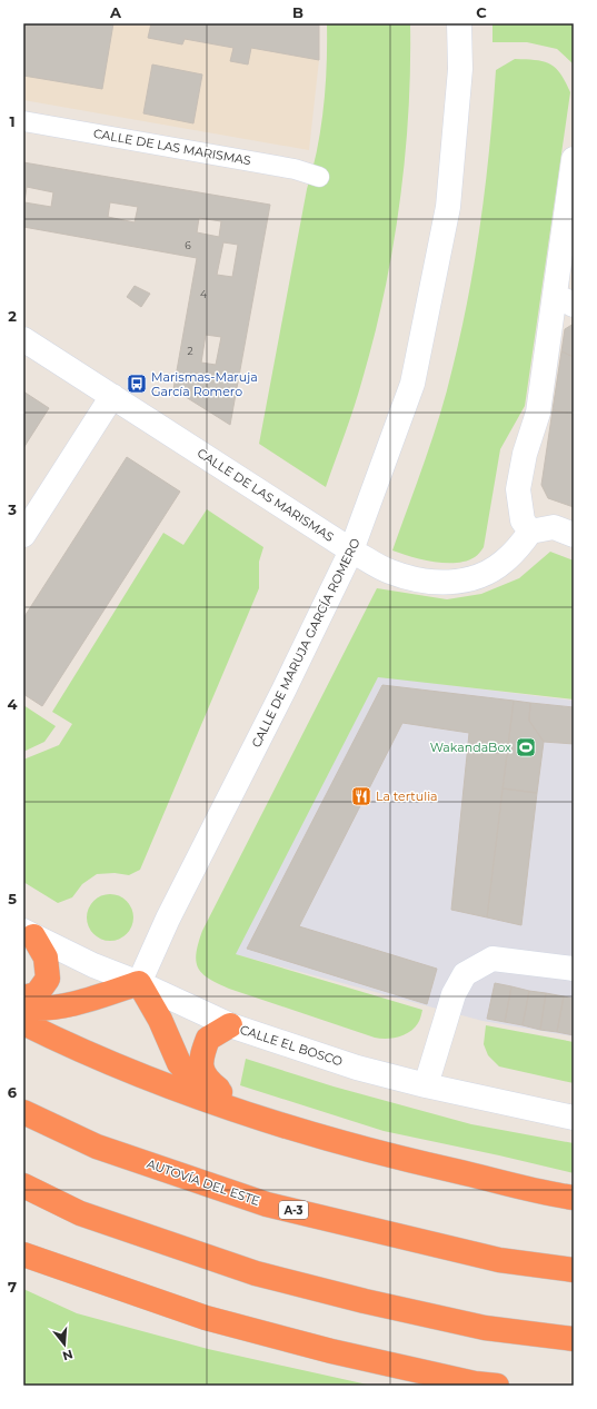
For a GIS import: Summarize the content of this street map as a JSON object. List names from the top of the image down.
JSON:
{
  "streets": {
    "highway": ["AUTOVÍA DEL ESTE", "A-3"],
    "street": ["CALLE DE LAS MARISMAS", "CALLE DE MARUJA GARCÍA ROMERO", "CALLE EL BOSCO"]
  },
  "crossings": [
    ["CALLE DE LAS MARISMAS", "CALLE DE MARUJA GARCÍA ROMERO"],
    ["CALLE DE MARUJA GARCÍA ROMERO", "CALLE EL BOSCO"]
  ],
  "places": {
    "bus stop": ["Marismas-Maruja García Romero"],
    "sports": ["WakandaBox"],
    "restaurant": ["La tertulia"]
  },
  "house_numbers": ["6", "4", "2"],
  "north": "bottom",
  "grid": {
    "columns": ["A", "B", "C"],
    "rows": [
      "1",
      "2",
      "3",
      "4",
      "5",
      "6",
      "7"
    ]
  }
}
